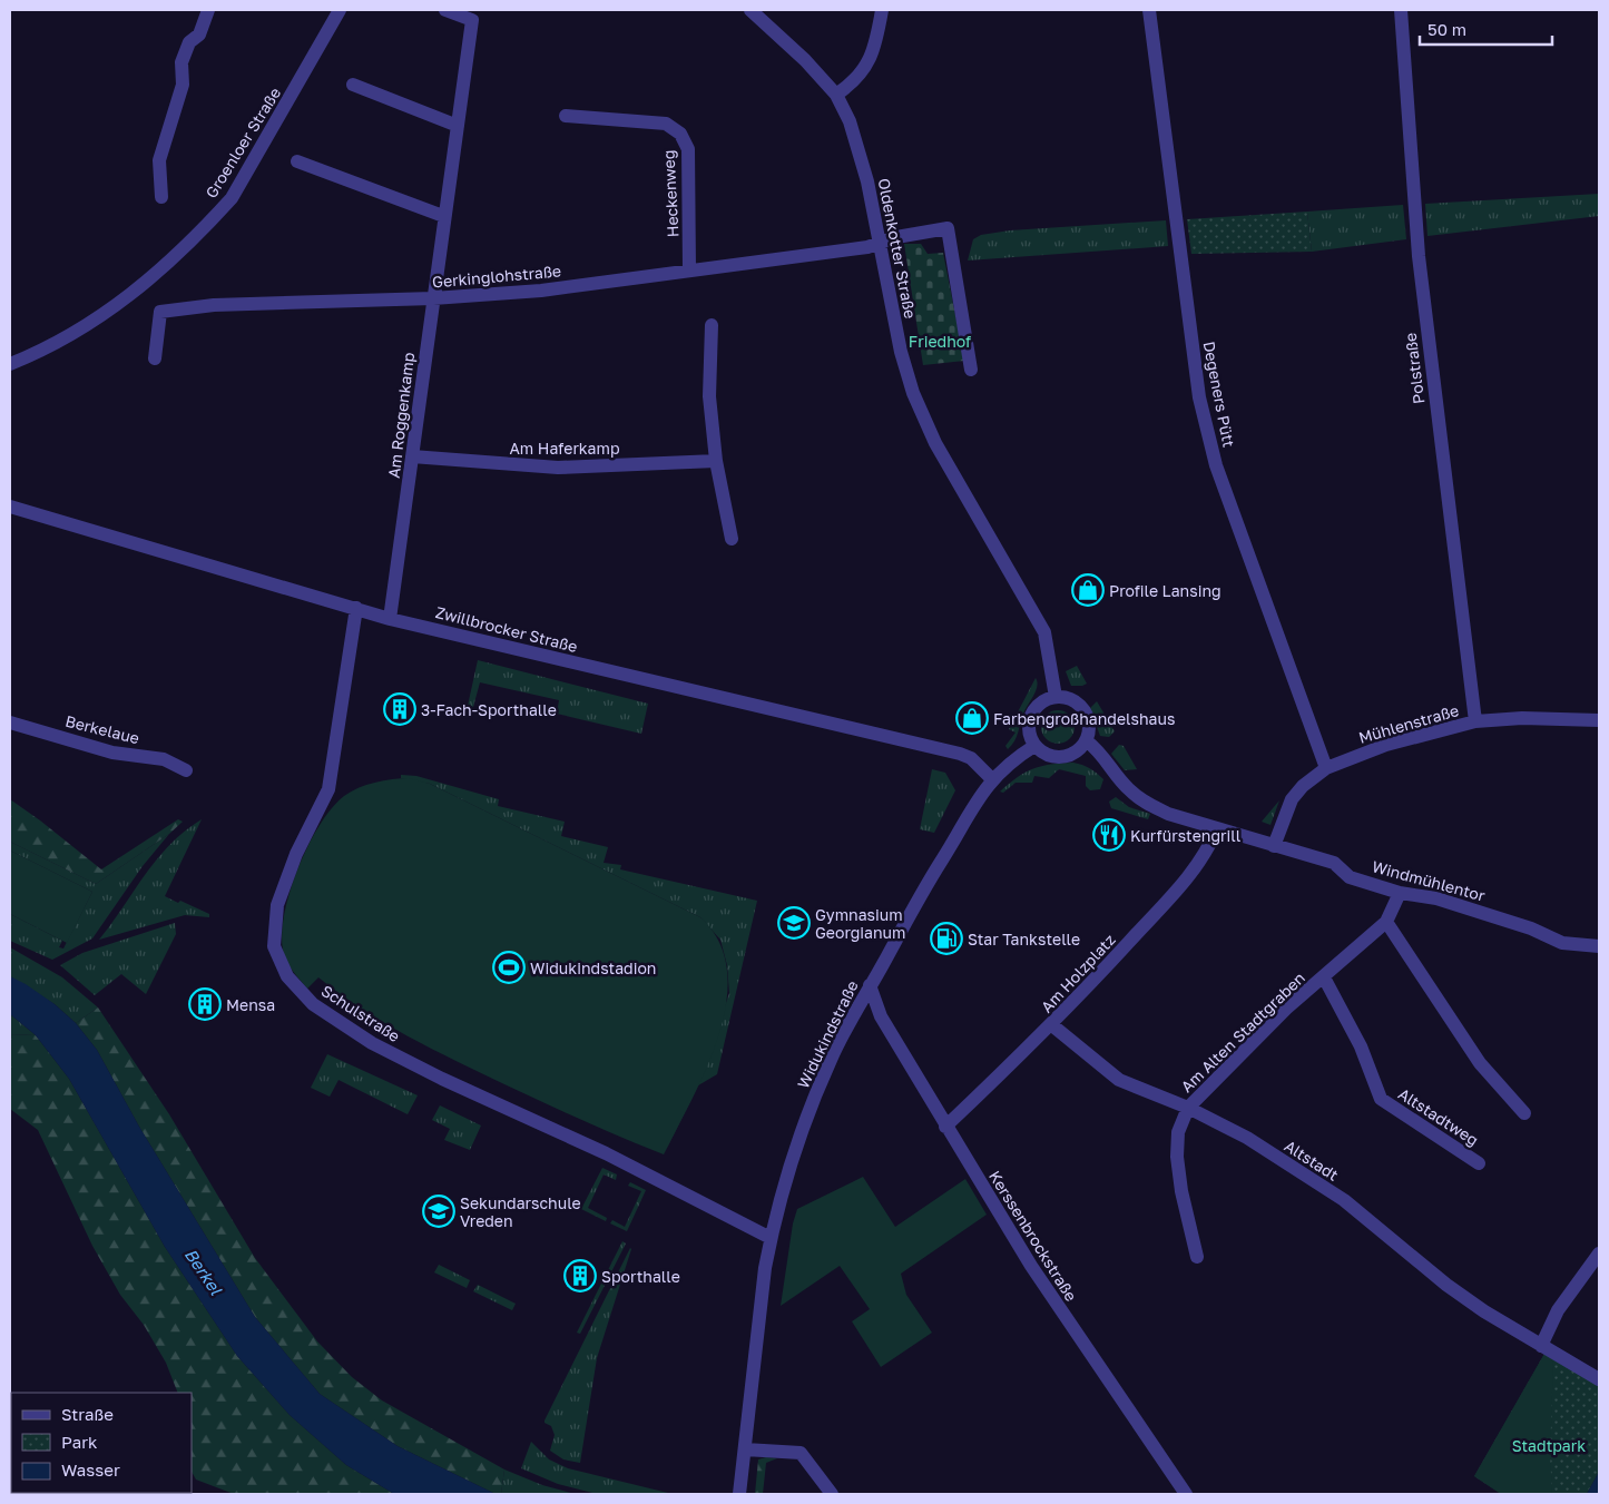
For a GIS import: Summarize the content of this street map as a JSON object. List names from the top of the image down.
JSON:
{
  "streets": {
    "street": [
      "Groenloer Straße",
      "Heckenweg",
      "Oldenkotter Straße",
      "Gerkinglohstraße",
      "Polstraße",
      "Degeners Pütt",
      "Am Roggenkamp",
      "Am Haferkamp",
      "Zwillbrocker Straße",
      "Mühlenstraße",
      "Berkelaue",
      "Windmühlentor",
      "Am Holzplatz",
      "Schulstraße",
      "Am Alten Stadtgraben",
      "Widukindstraße",
      "Altstadtweg",
      "Altstadt",
      "Kerssenbrockstraße"
    ]
  },
  "crossings": [
    ["Heckenweg", "Gerkinglohstraße"],
    ["Oldenkotter Straße", "Gerkinglohstraße"],
    ["Oldenkotter Straße", "Windmühlentor"],
    ["Oldenkotter Straße", "Widukindstraße"],
    ["Gerkinglohstraße", "Am Roggenkamp"],
    ["Polstraße", "Mühlenstraße"],
    ["Degeners Pütt", "Mühlenstraße"],
    ["Am Roggenkamp", "Am Haferkamp"],
    ["Am Roggenkamp", "Zwillbrocker Straße"],
    ["Zwillbrocker Straße", "Schulstraße"],
    ["Zwillbrocker Straße", "Widukindstraße"],
    ["Mühlenstraße", "Windmühlentor"],
    ["Windmühlentor", "Am Holzplatz"],
    ["Windmühlentor", "Am Alten Stadtgraben"],
    ["Windmühlentor", "Widukindstraße"],
    ["Am Holzplatz", "Altstadt"],
    ["Am Holzplatz", "Kerssenbrockstraße"],
    ["Schulstraße", "Widukindstraße"],
    ["Am Alten Stadtgraben", "Altstadtweg"],
    ["Am Alten Stadtgraben", "Altstadt"],
    ["Widukindstraße", "Kerssenbrockstraße"]
  ],
  "water": ["Berkel"],
  "parks": ["Friedhof", "Stadtpark"],
  "places": {
    "shop": ["Profile Lansing", "Farbengroßhandelshaus"],
    "building": ["3-Fach-Sporthalle", "Mensa", "Sporthalle"],
    "restaurant": ["Kurfürstengrill"],
    "school or university": ["Gymnasium Georgianum", "Sekundarschule Vreden"],
    "fuel station": ["Star Tankstelle"],
    "sports": ["Widukindstadion"]
  },
  "legend": ["Straße", "Park", "Wasser"],
  "scale_bar": "50 m"
}
